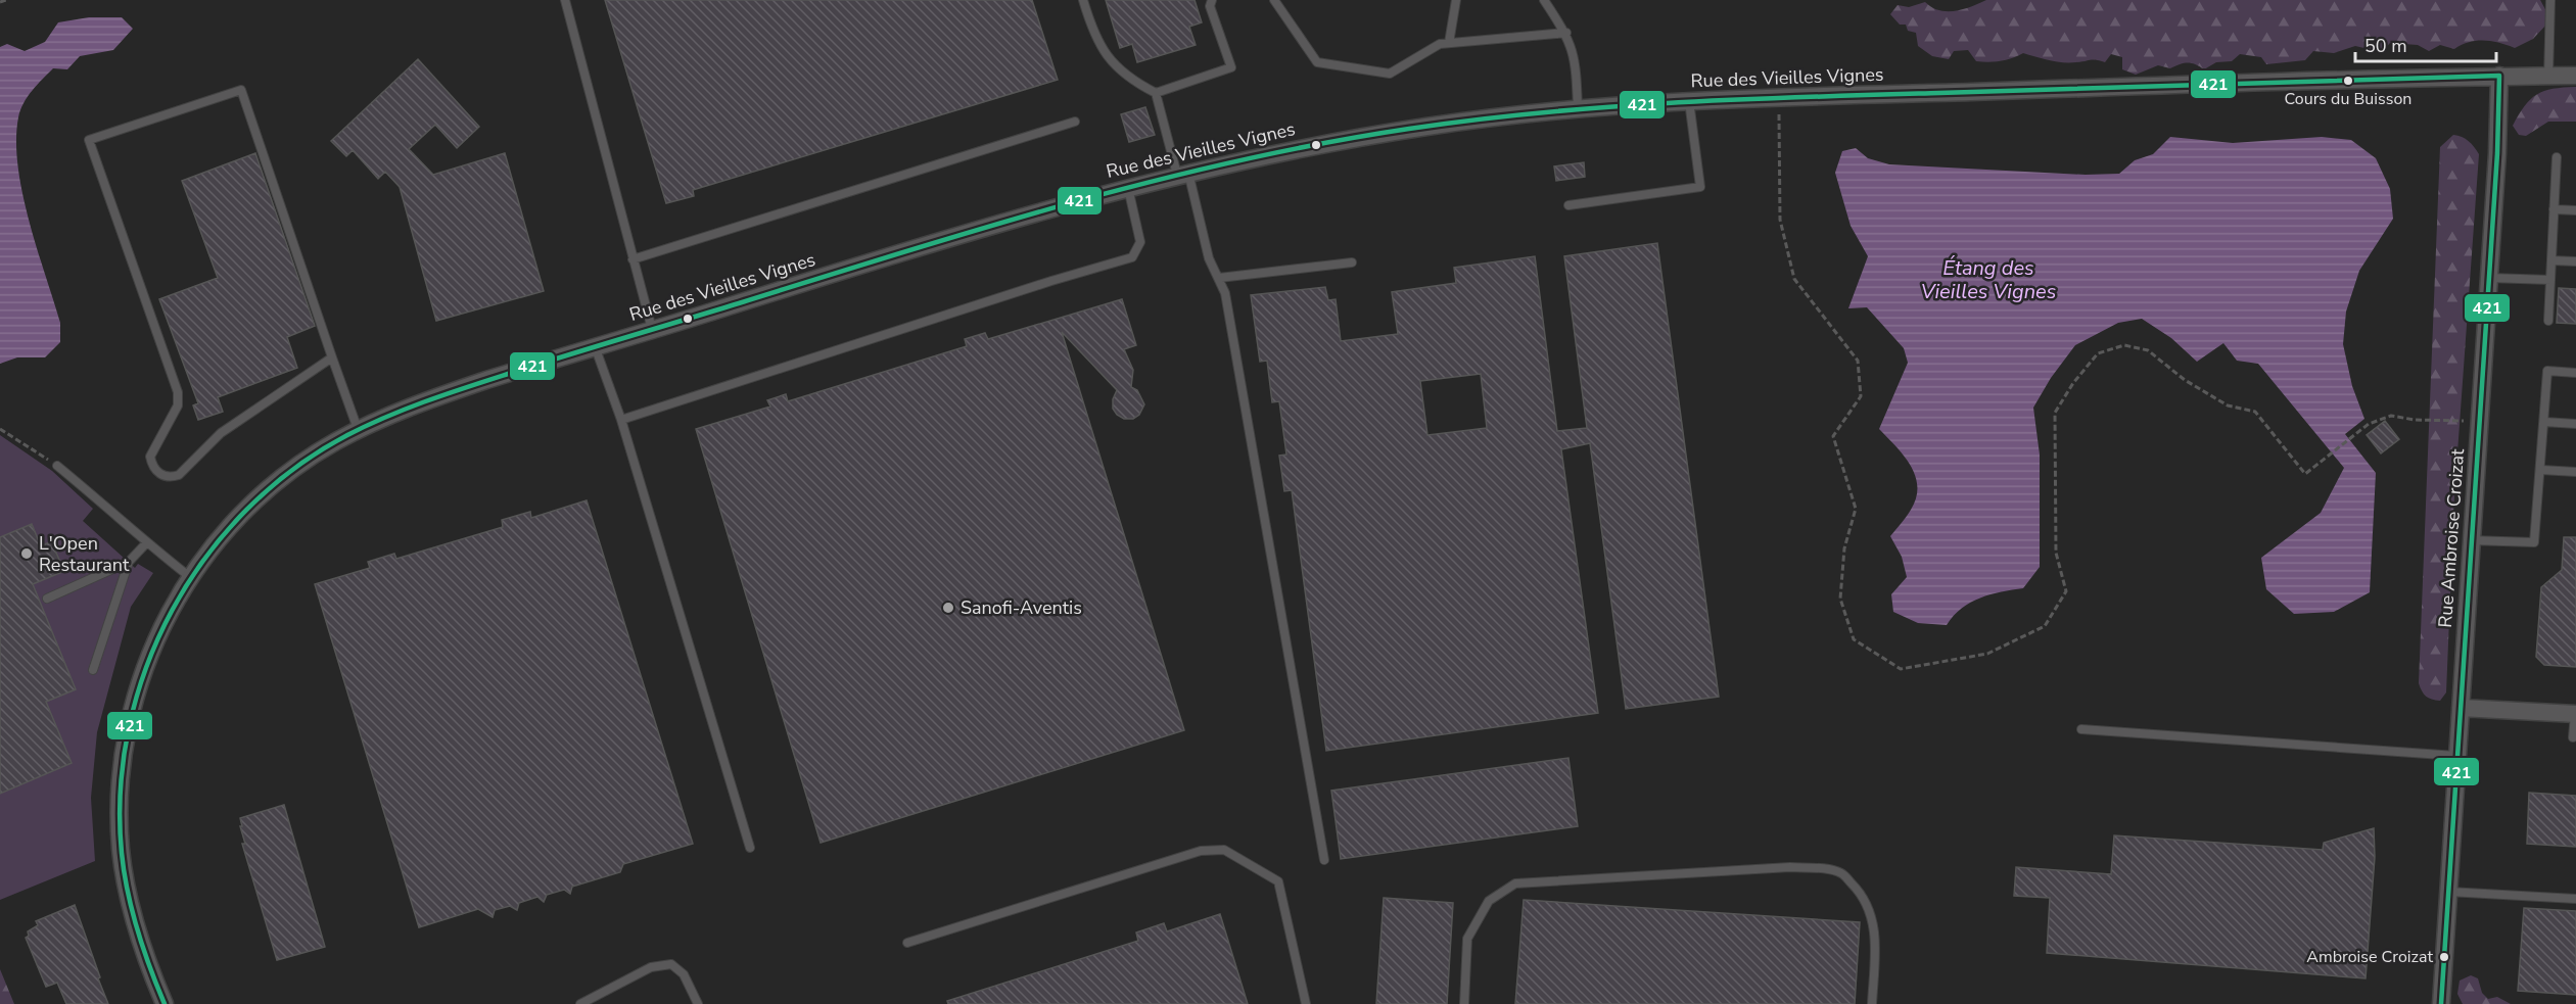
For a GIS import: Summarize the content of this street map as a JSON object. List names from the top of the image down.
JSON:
{
  "streets": {
    "street": ["Rue des Vieilles Vignes", "Rue Ambroise Croizat"]
  },
  "crossings": [
    ["Rue des Vieilles Vignes", "Rue Ambroise Croizat"]
  ],
  "water": ["Étang des Vieilles Vignes"],
  "places": [
    "Cours du Buisson",
    "L'Open Restaurant",
    "Sanofi-Aventis",
    "Ambroise Croizat"
  ],
  "lines": ["transit line 421"],
  "scale_bar": "50 m"
}
